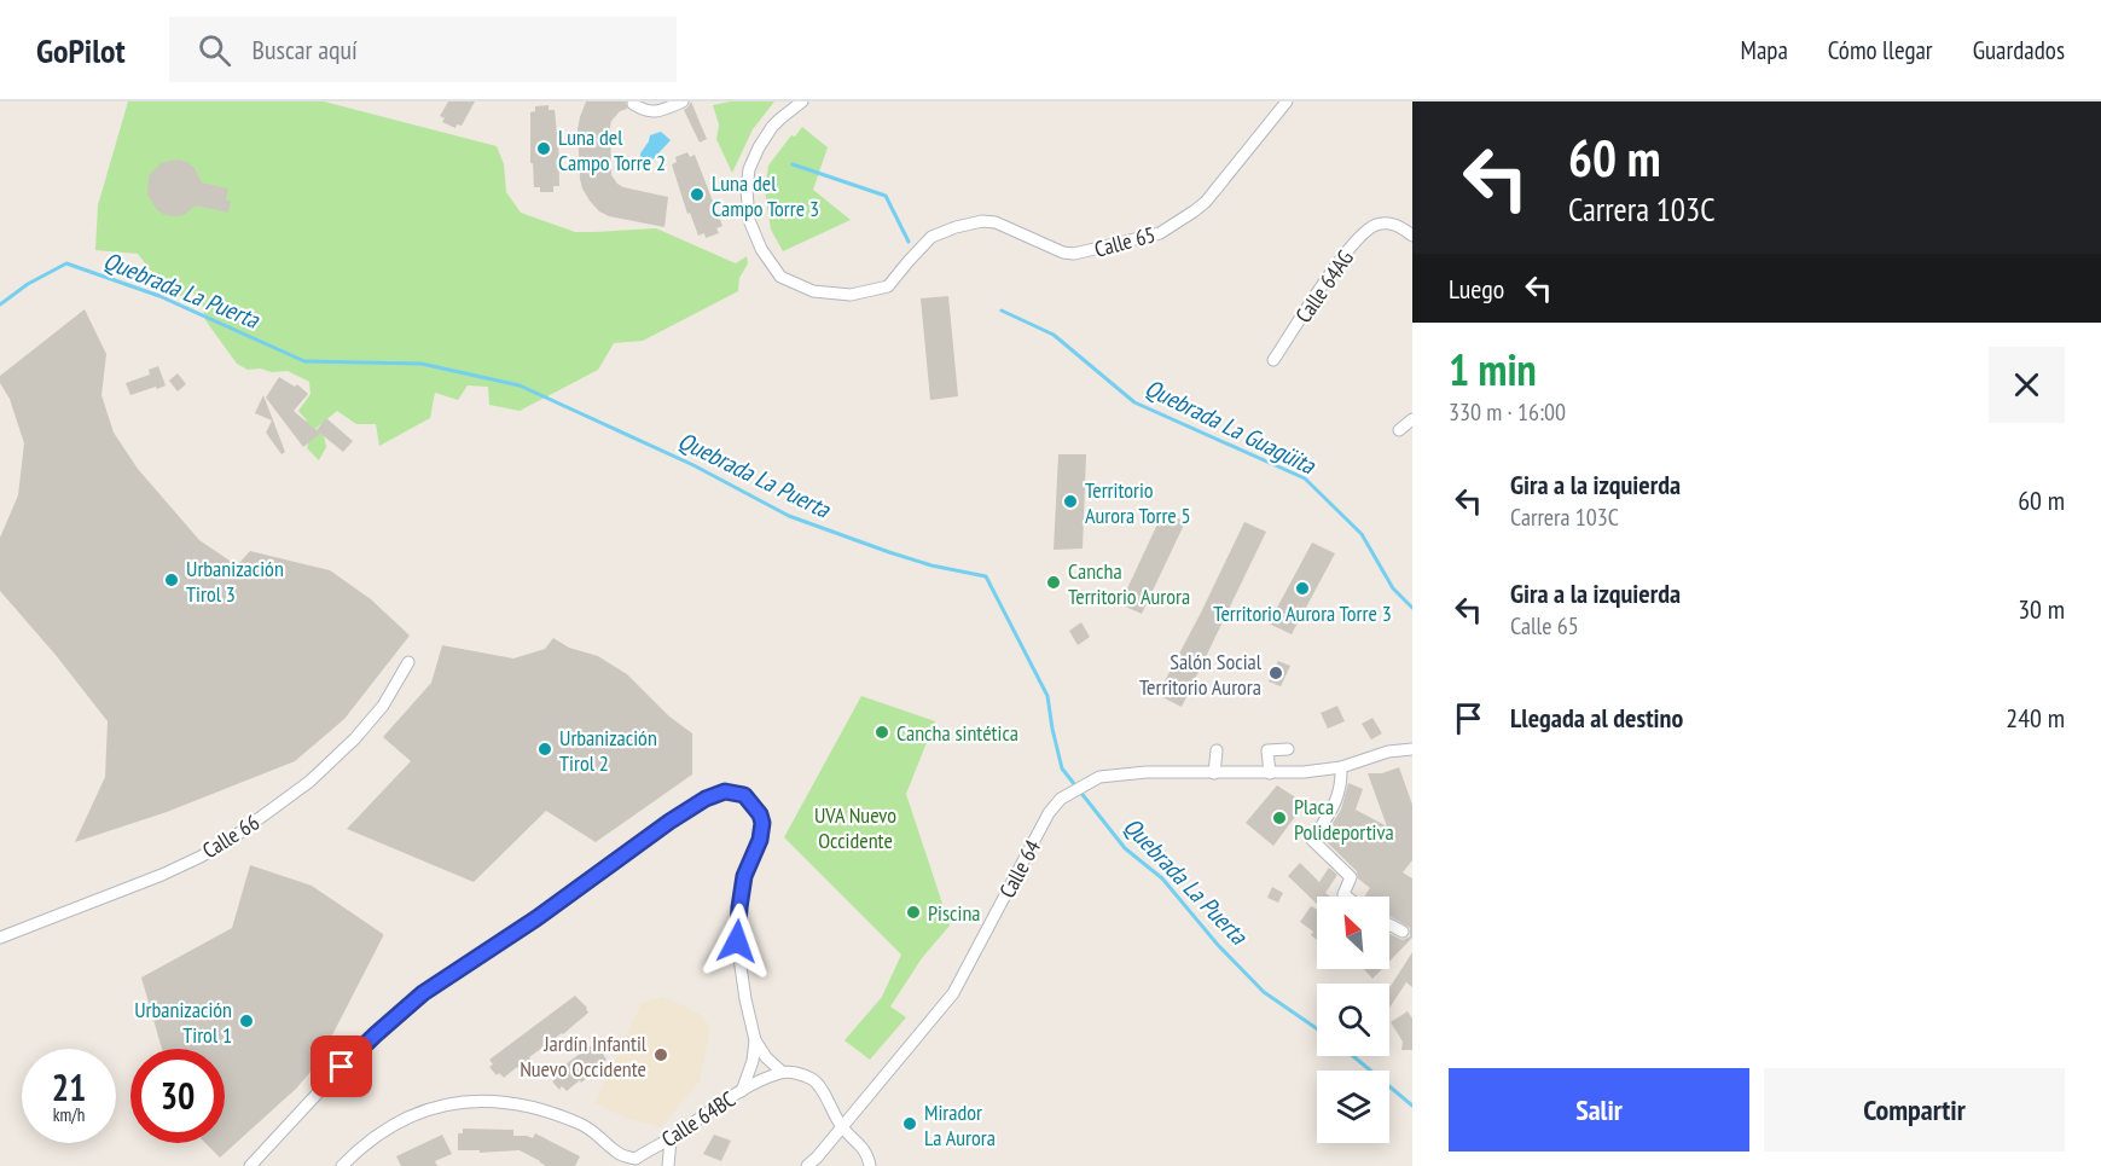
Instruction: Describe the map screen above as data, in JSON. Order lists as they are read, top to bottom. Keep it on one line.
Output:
{"streets":{"street":["Calle 65","Calle 64AG","Calle 66","Calle 64","Calle 64BC"]},"water":["Quebrada La Puerta","Quebrada La Guagüita"],"parks":["UVA Nuevo Occidente"],"places":["Luna del Campo Torre 2","Luna del Campo Torre 3","Territorio Aurora Torre 5","Urbanización Tirol 3","Cancha Territorio Aurora","Territorio Aurora Torre 3","Salón Social Territorio Aurora","Cancha sintética","Urbanización Tirol 2","Placa Polideportiva","Piscina","Urbanización Tirol 1","Jardín Infantil Nuevo Occidente","Mirador La Aurora"],"north":"top left","page":{"header":"GoPilot","search":"Buscar aquí","nav":["Mapa","Cómo llegar","Guardados"],"turn":["60 m","Carrera 103C"],"then":"Luego","heading":["1 min","330 m · 16:00"],"list":[{"name":"Gira a la izquierda","note":"Carrera 103C","value":"60 m"},{"name":"Gira a la izquierda","note":"Calle 65","value":"30 m"},{"name":"Llegada al destino","value":"240 m"}],"speed":"21 km/h","limit":"30","buttons":["Salir","Compartir"]}}
